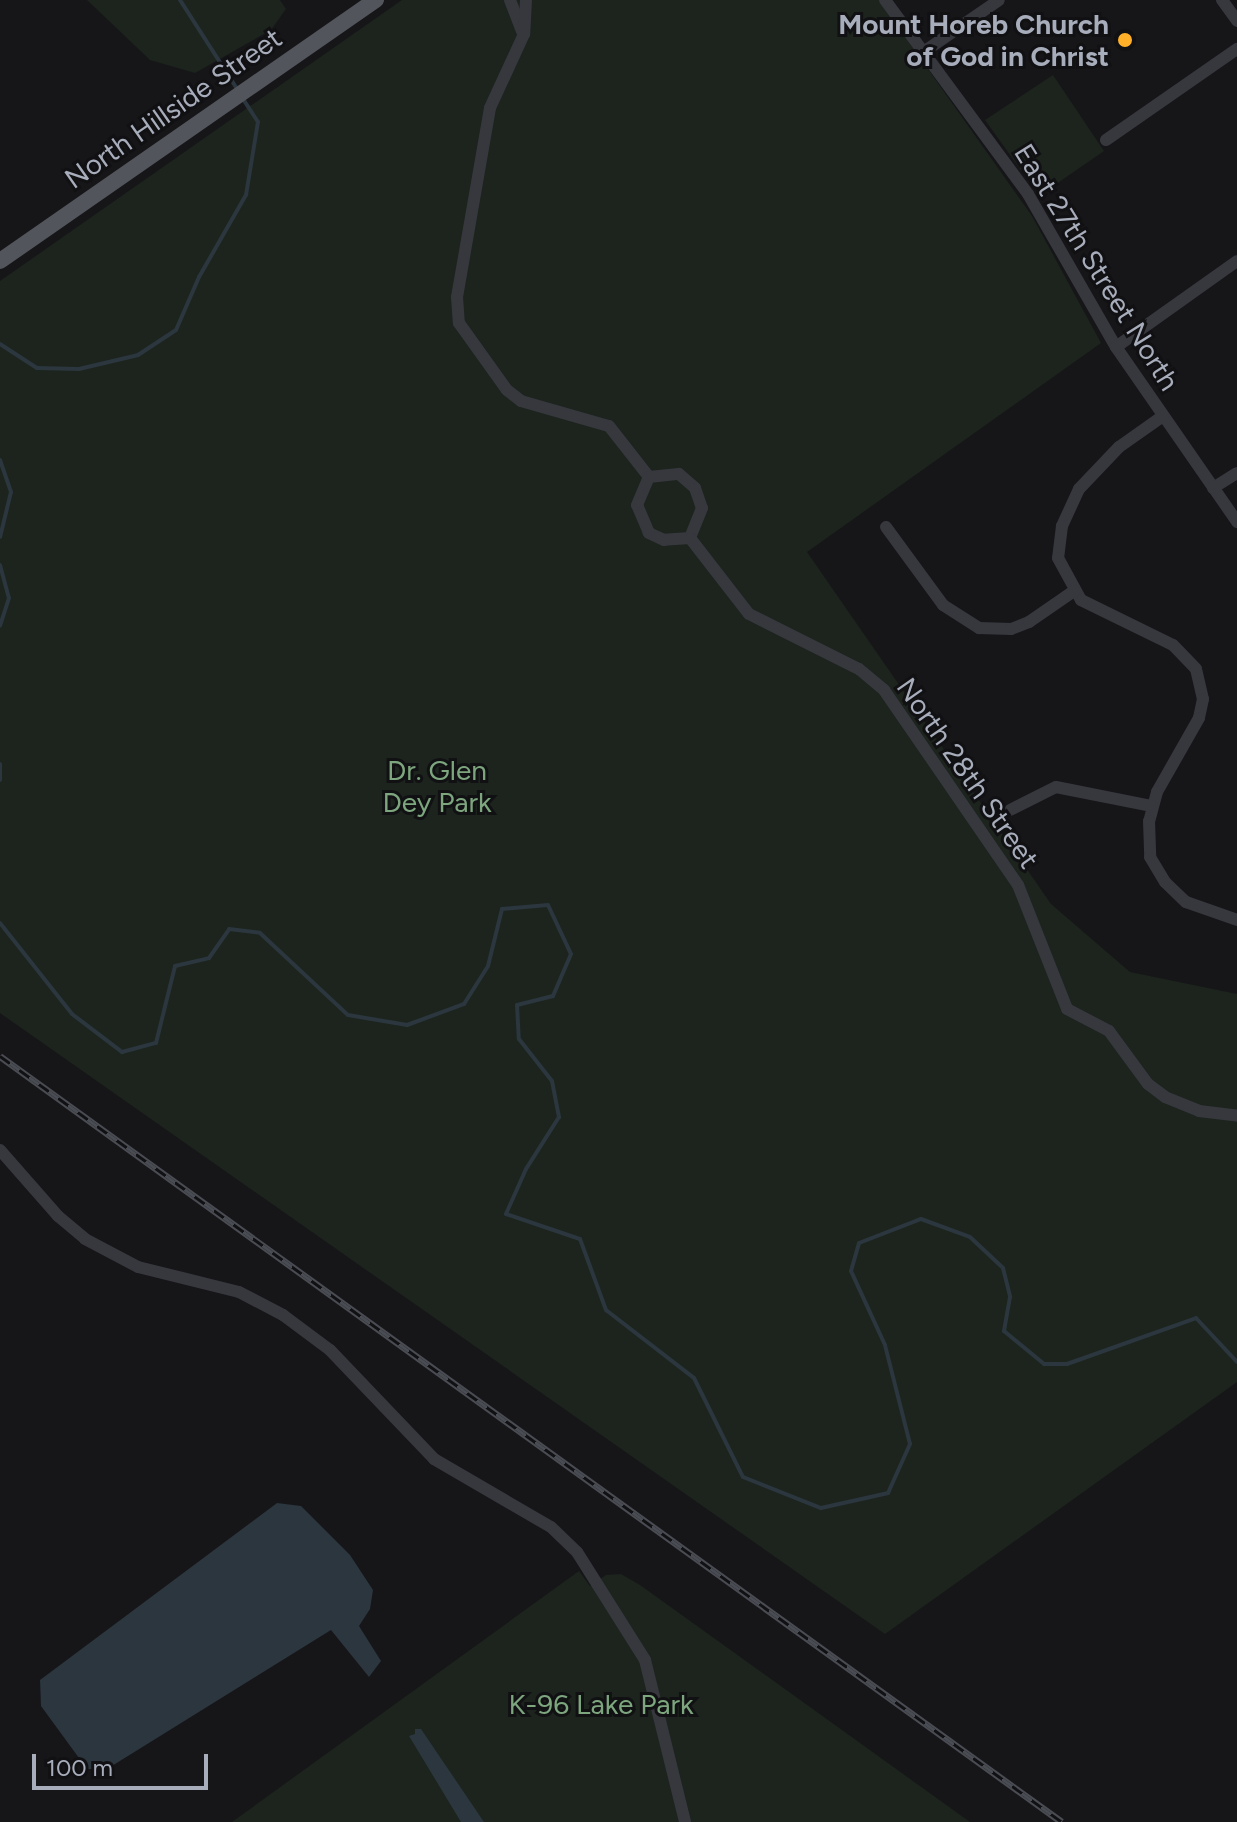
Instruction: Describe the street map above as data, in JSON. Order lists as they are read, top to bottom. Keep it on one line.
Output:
{"streets":{"main road":["North Hillside Street"],"street":["East 27th Street North","North 28th Street"]},"parks":["Dr. Glen Dey Park","K-96 Lake Park"],"places":["Mount Horeb Church of God in Christ"],"scale_bar":"100 m"}
